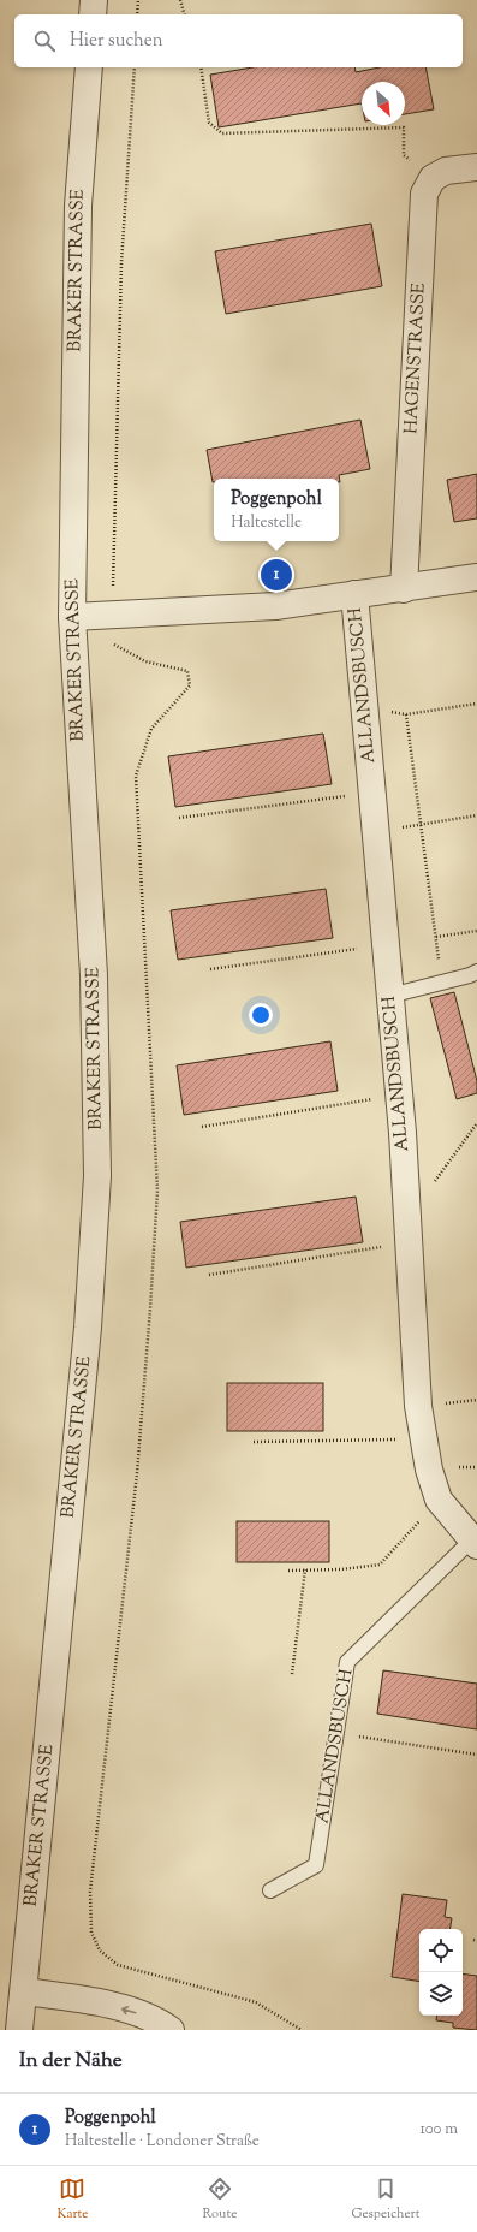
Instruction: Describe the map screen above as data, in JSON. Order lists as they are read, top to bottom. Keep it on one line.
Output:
{"streets":{"street":["BRAKER STRASSE","HAGENSTRASSE","ALLANDSBUSCH"]},"north":"bottom right","page":{"search":"Hier suchen","popup":["Poggenpohl","Haltestelle"],"pins":"1","heading":"In der Nähe","list":[{"mark":"1","name":"Poggenpohl","note":"Haltestelle · Londoner Straße","value":"100 m"}],"nav":["Karte","Route","Gespeichert"]}}
